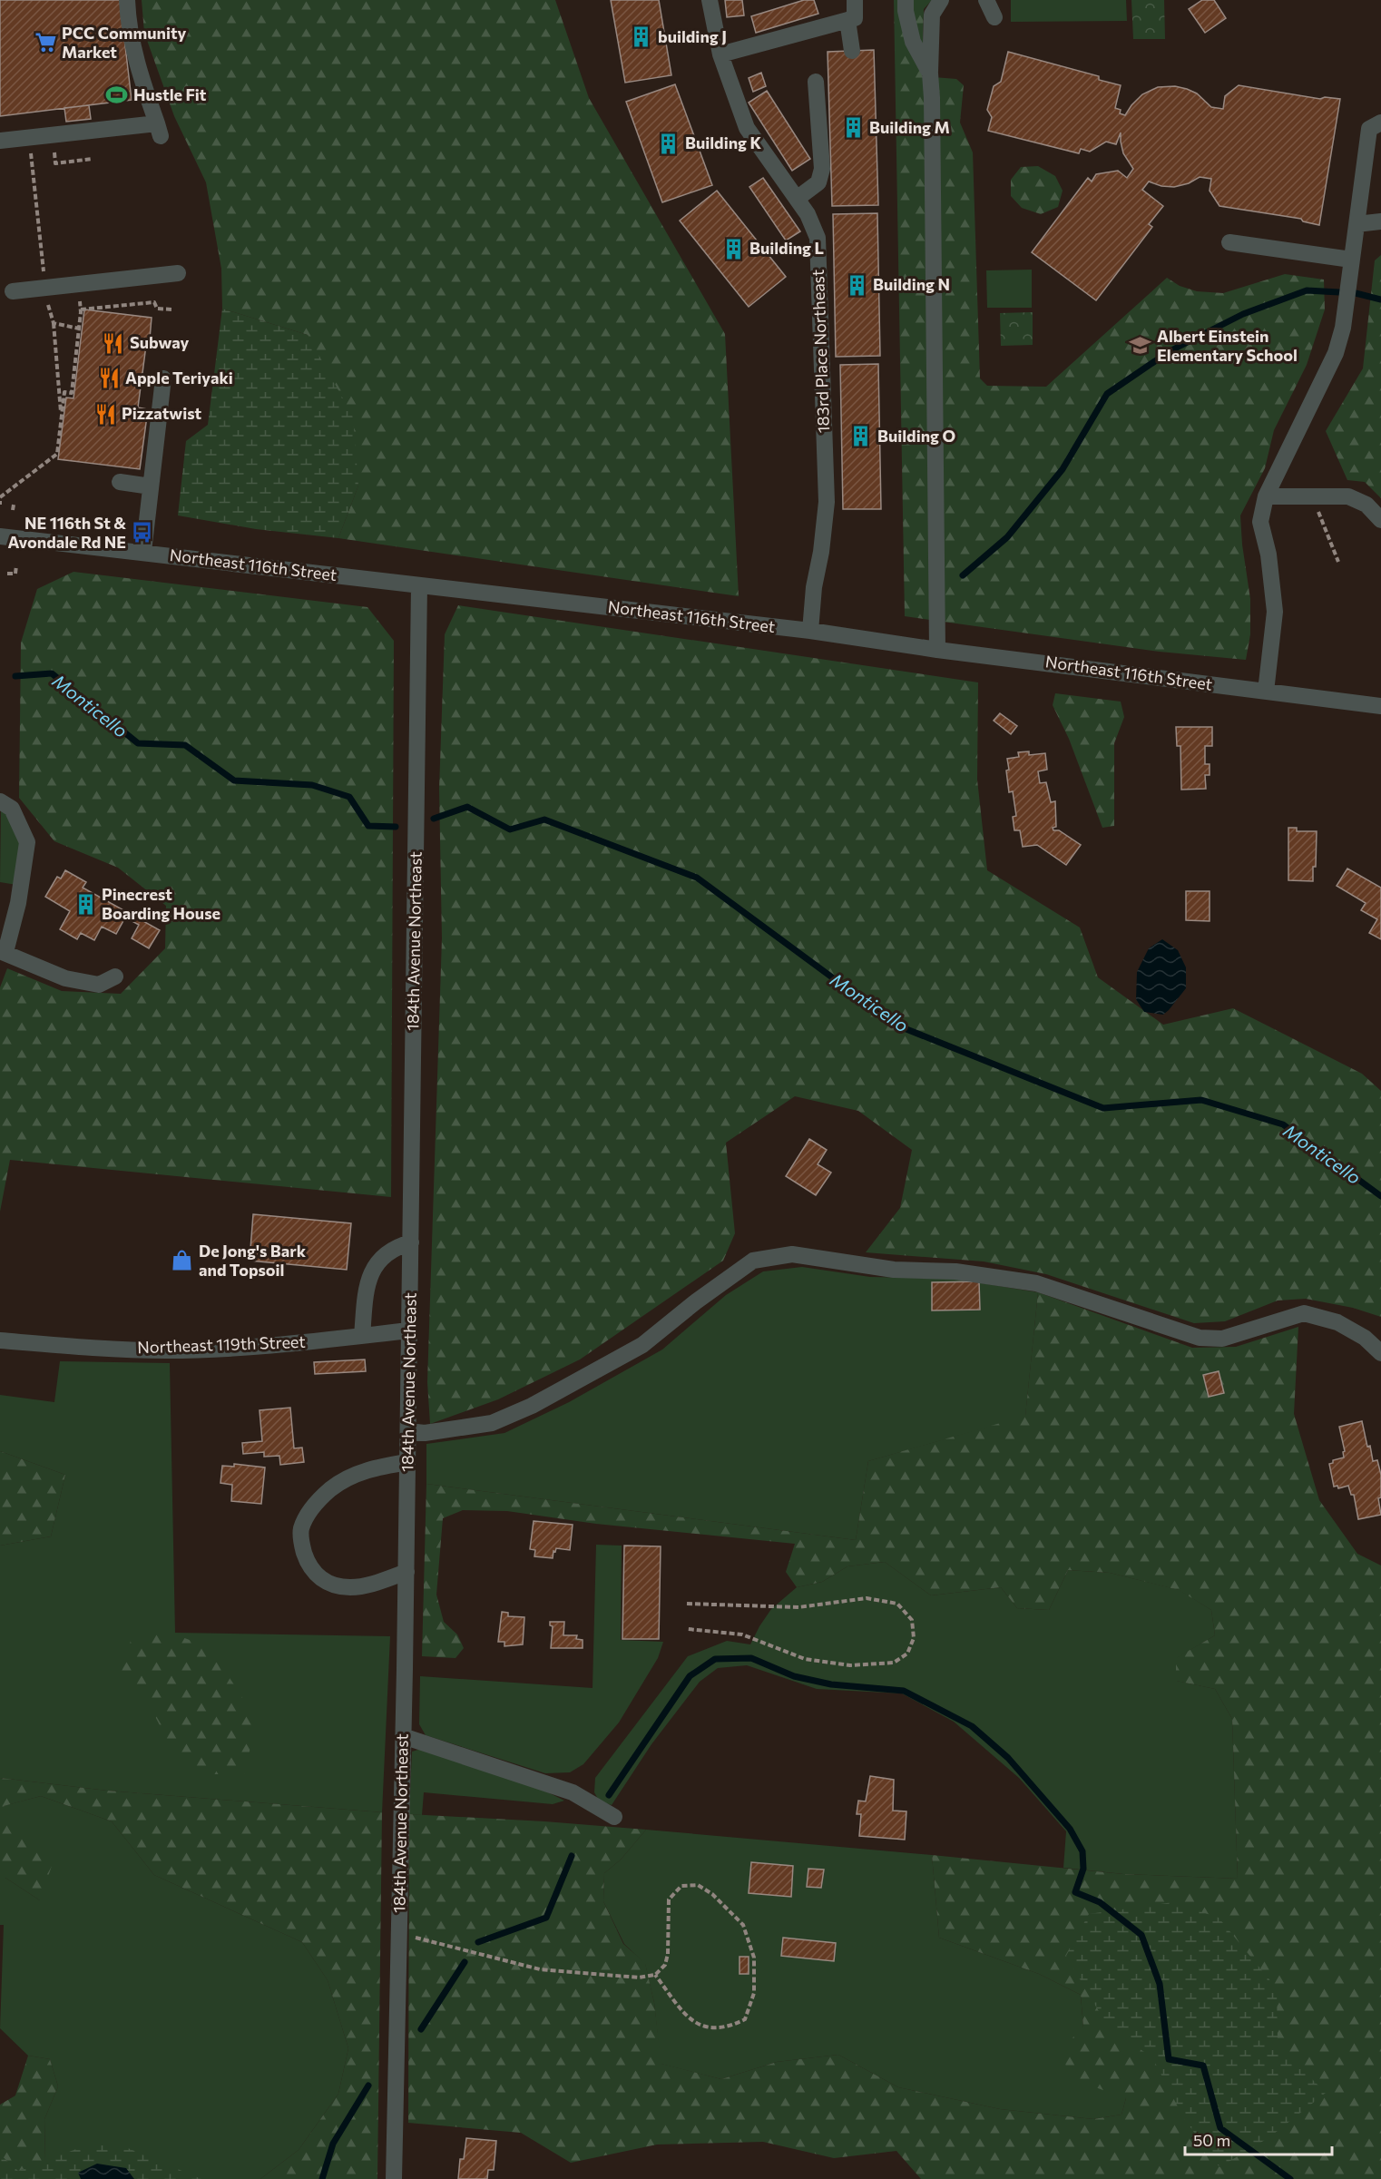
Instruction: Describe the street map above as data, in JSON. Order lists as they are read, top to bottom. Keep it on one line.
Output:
{"streets":{"street":["183rd Place Northeast","Northeast 116th Street","184th Avenue Northeast","Northeast 119th Street"]},"crossings":[["183rd Place Northeast","Northeast 116th Street"],["Northeast 116th Street","184th Avenue Northeast"],["184th Avenue Northeast","Northeast 119th Street"]],"water":["Monticello"],"places":{"building":["building J","Building M","Building K","Building L","Building N","Building O","Pinecrest Boarding House"],"supermarket":["PCC Community Market"],"sports":["Hustle Fit"],"restaurant":["Subway","Apple Teriyaki","Pizzatwist"],"school or university":["Albert Einstein Elementary School"],"bus stop":["NE 116th St & Avondale Rd NE"],"shop":["De Jong's Bark and Topsoil"]},"scale_bar":"50 m"}
